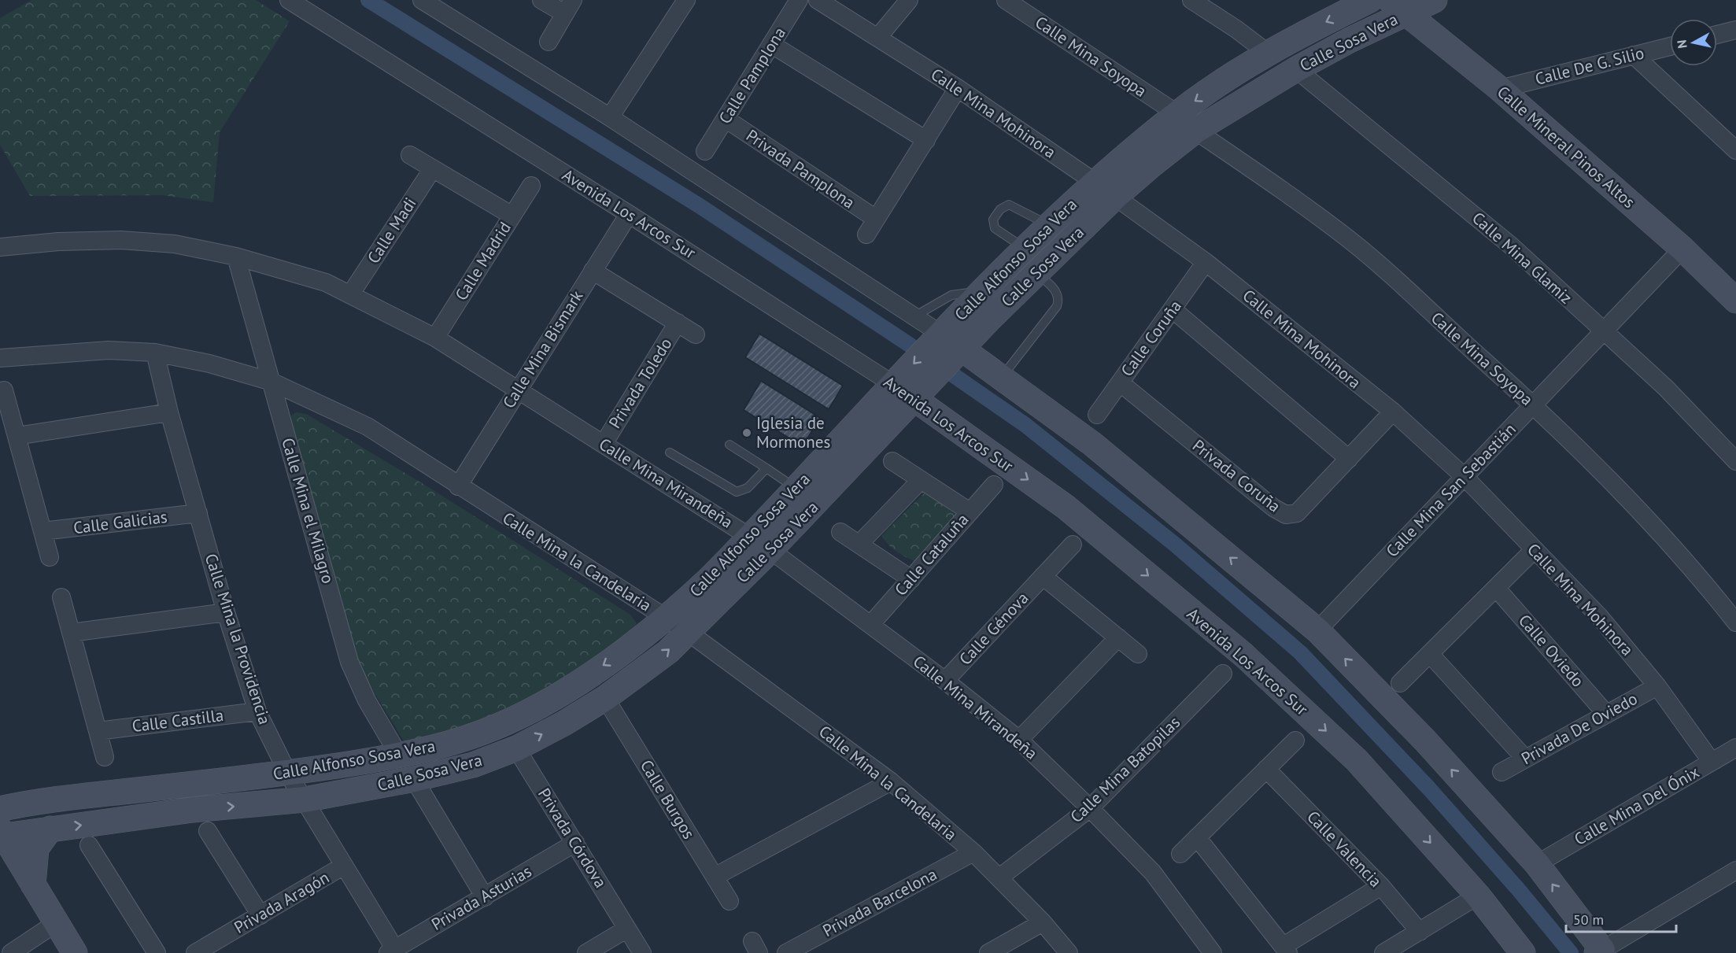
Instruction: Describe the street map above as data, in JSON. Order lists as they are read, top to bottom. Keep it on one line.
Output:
{"streets":{"main road":["Calle Sosa Vera","Calle Mineral Pinos Altos","Avenida Los Arcos Sur","Calle Alfonso Sosa Vera"],"street":["Calle Mina Soyopa","Calle De G. Silio","Calle Pamplona","Calle Mina Mohinora","Privada Pamplona","Calle Madi","Calle Mina Glamiz","Calle Madrid","Calle Coruña","Calle Mina Bismark","Privada Toledo","Privada Coruña","Calle Mina Mirandeña","Calle Mina San Sebastián","Calle Mina el Milagro","Calle Galicias","Calle Cataluña","Calle Mina la Candelaria","Calle Génova","Calle Mina la Providencia","Calle Oviedo","Calle Castilla","Privada De Oviedo","Calle Mina Batopilas","Calle Burgos","Calle Mina Del Ónix","Privada Córdova","Calle Valencia","Privada Asturias","Privada Aragón","Privada Barcelona"]},"crossings":[["Calle Sosa Vera","Calle Mina Soyopa"],["Calle Sosa Vera","Calle Mina Mohinora"],["Calle Sosa Vera","Calle Mineral Pinos Altos"],["Calle Sosa Vera","Avenida Los Arcos Sur"],["Calle Sosa Vera","Calle Mina Glamiz"],["Calle Sosa Vera","Calle Alfonso Sosa Vera"],["Calle Sosa Vera","Calle Mina Mirandeña"],["Calle Sosa Vera","Calle Mina la Candelaria"],["Calle Sosa Vera","Calle Mina la Providencia"],["Calle Sosa Vera","Calle Burgos"],["Calle Sosa Vera","Privada Córdova"],["Calle Mina Soyopa","Calle Alfonso Sosa Vera"],["Calle Mina Soyopa","Calle Mina San Sebastián"],["Calle De G. Silio","Calle Mineral Pinos Altos"],["Calle Pamplona","Privada Pamplona"],["Calle Mina Mohinora","Calle Alfonso Sosa Vera"],["Calle Mina Mohinora","Calle Coruña"],["Calle Mina Mohinora","Privada Coruña"],["Calle Mina Mohinora","Calle Mina San Sebastián"],["Calle Mina Mohinora","Privada De Oviedo"],["Calle Mina Mohinora","Calle Mina Del Ónix"],["Calle Mineral Pinos Altos","Calle Mina San Sebastián"],["Avenida Los Arcos Sur","Calle Alfonso Sosa Vera"],["Avenida Los Arcos Sur","Calle Mina Bismark"],["Calle Madi","Calle Mina Mirandeña"],["Calle Mina Glamiz","Calle Mina San Sebastián"],["Calle Alfonso Sosa Vera","Calle Mina Mirandeña"],["Calle Alfonso Sosa Vera","Calle Mina el Milagro"],["Calle Alfonso Sosa Vera","Calle Mina la Candelaria"],["Calle Alfonso Sosa Vera","Calle Mina la Providencia"],["Calle Madrid","Calle Mina Mirandeña"],["Calle Coruña","Privada Coruña"],["Calle Mina Bismark","Privada Toledo"],["Calle Mina Bismark","Calle Mina Mirandeña"],["Calle Mina Bismark","Calle Mina la Candelaria"],["Privada Toledo","Calle Mina Mirandeña"],["Calle Mina Mirandeña","Calle Mina el Milagro"],["Calle Mina Mirandeña","Calle Cataluña"],["Calle Mina Mirandeña","Calle Génova"],["Calle Mina Mirandeña","Calle Mina Batopilas"],["Calle Mina el Milagro","Calle Mina la Candelaria"],["Calle Galicias","Calle Mina la Providencia"],["Calle Mina la Candelaria","Calle Mina la Providencia"],["Calle Mina la Candelaria","Calle Mina Batopilas"],["Calle Mina la Candelaria","Privada Barcelona"],["Calle Mina la Providencia","Calle Castilla"],["Calle Mina la Providencia","Privada Asturias"],["Calle Mina la Providencia","Privada Aragón"],["Calle Oviedo","Privada De Oviedo"],["Privada Córdova","Privada Asturias"]],"one_way":["Calle Alfonso Sosa Vera"],"places":["Iglesia de Mormones"],"scale_bar":"50 m","north":"left"}
